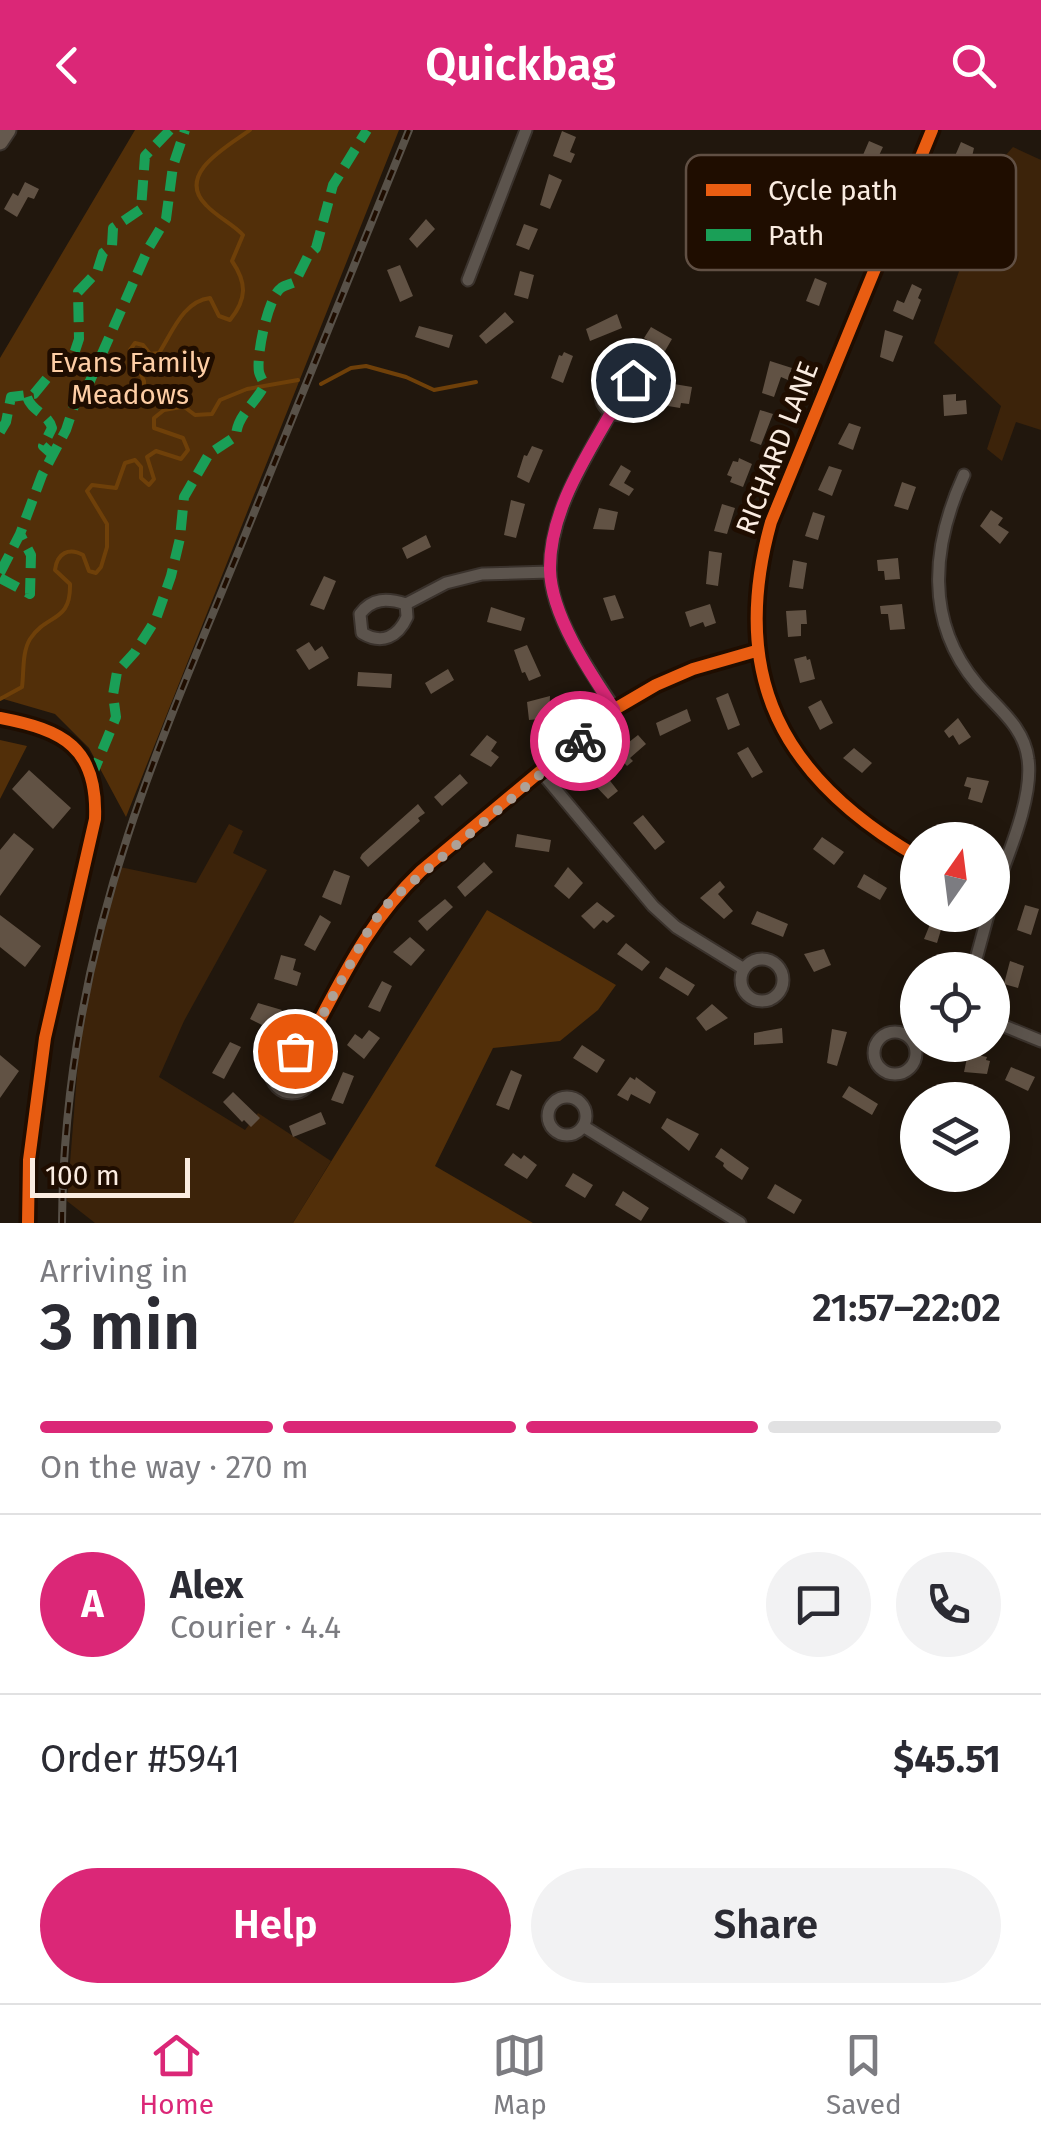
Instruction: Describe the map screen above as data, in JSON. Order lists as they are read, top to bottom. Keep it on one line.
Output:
{"streets":{"street":["RICHARD LANE"]},"parks":["Evans Family Meadows"],"legend":["Cycle path","Path"],"scale_bar":"100 m","north":"top","page":{"header":"Quickbag","scale":"100 m","heading":["3 min","Arriving in","21:57–22:02"],"panel":["Alex","Courier · 4.4","Order #5941","$45.51"],"bar":"On the way · 270 m","round":"A","buttons":["Help","Share"],"tabs":["Home","Map","Saved"]}}
